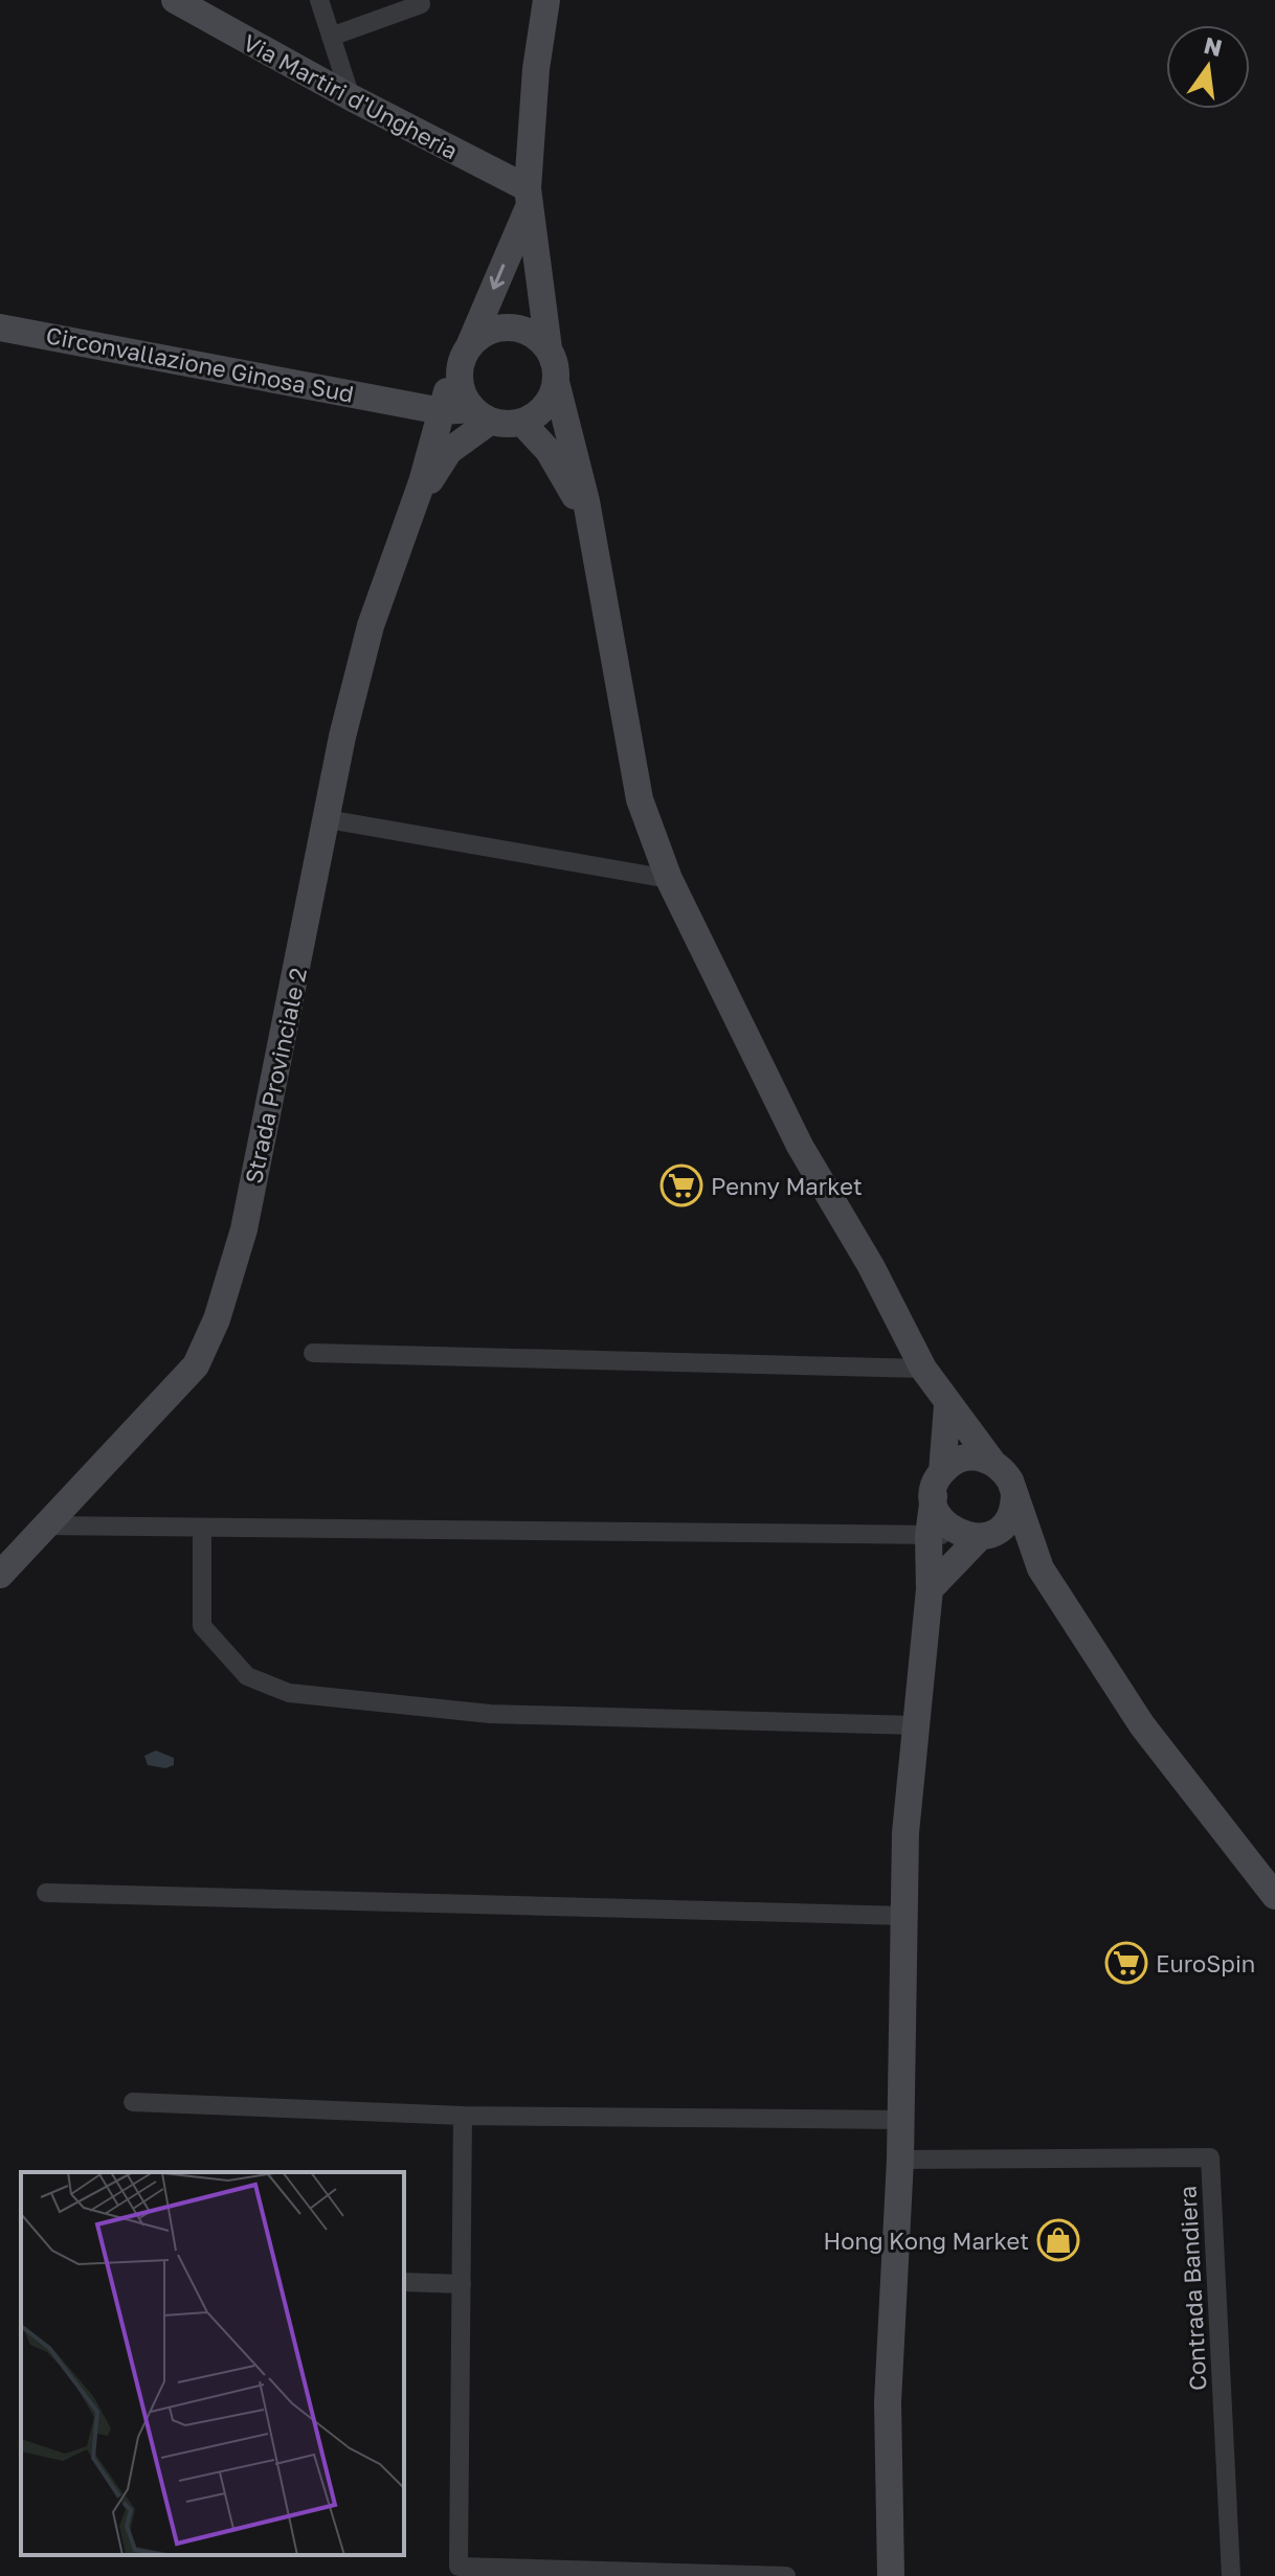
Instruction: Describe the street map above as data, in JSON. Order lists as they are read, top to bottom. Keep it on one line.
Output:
{"streets":{"main road":["Via Martiri d'Ungheria","Circonvallazione Ginosa Sud","Strada Provinciale 2"],"street":["Contrada Bandiera"]},"places":{"supermarket":["Penny Market","EuroSpin"],"shop":["Hong Kong Market"]},"north":"top"}
